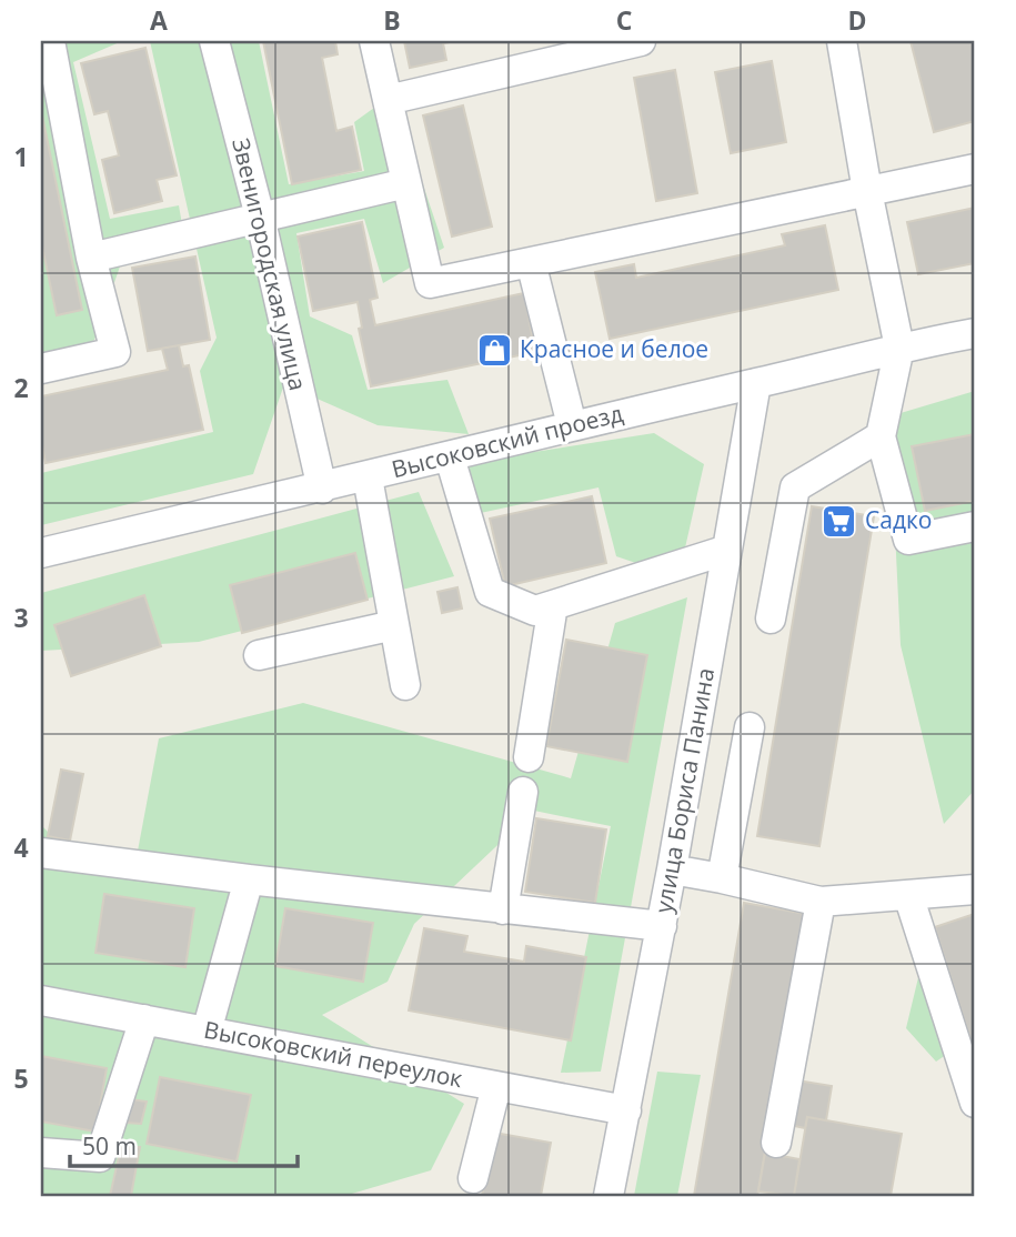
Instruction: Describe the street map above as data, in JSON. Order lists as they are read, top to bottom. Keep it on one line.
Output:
{"streets":{"street":["Звенигородская улица","Высоковский проезд","улица Бориса Панина","Высоковский переулок"]},"crossings":[["Звенигородская улица","Высоковский проезд"],["Высоковский проезд","улица Бориса Панина"],["улица Бориса Панина","Высоковский переулок"]],"places":{"shop":["Красное и белое"],"supermarket":["Садко"]},"scale_bar":"50 m","grid":{"columns":["A","B","C","D"],"rows":["1","2","3","4","5"]}}
